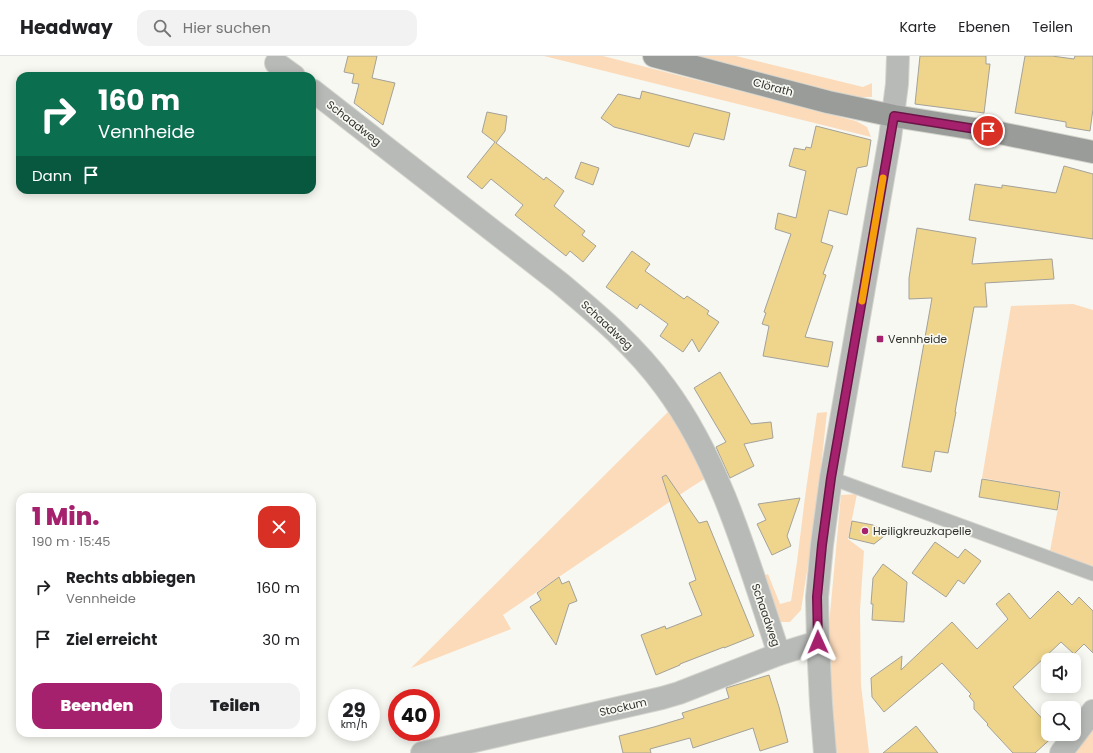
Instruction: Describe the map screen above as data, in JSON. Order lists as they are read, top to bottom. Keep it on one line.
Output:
{"streets":{"main road":["Clörath"],"street":["Schaadweg","Stockum"]},"crossings":[["Schaadweg","Stockum"]],"places":{"transit":["Vennheide"],"other":["Heiligkreuzkapelle"]},"page":{"header":"Headway","search":"Hier suchen","nav":["Karte","Ebenen","Teilen"],"turn":["160 m","Vennheide"],"then":"Dann","heading":["1 Min.","190 m · 15:45"],"list":[{"name":"Rechts abbiegen","note":"Vennheide","value":"160 m"},{"name":"Ziel erreicht","value":"30 m"}],"buttons":["Beenden","Teilen"],"speed":"29 km/h","limit":"40"}}
